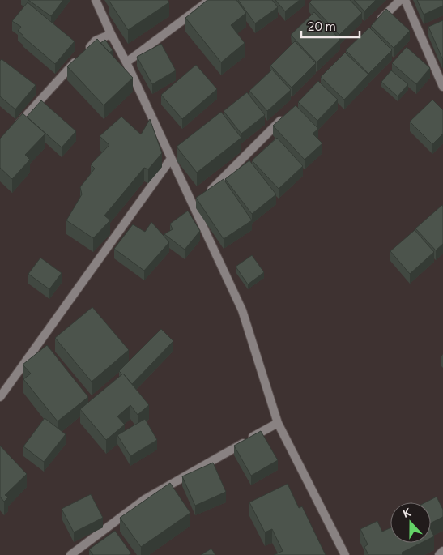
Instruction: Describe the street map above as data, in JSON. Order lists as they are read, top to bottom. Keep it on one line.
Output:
{"scale_bar":"20 m","north":"top"}
